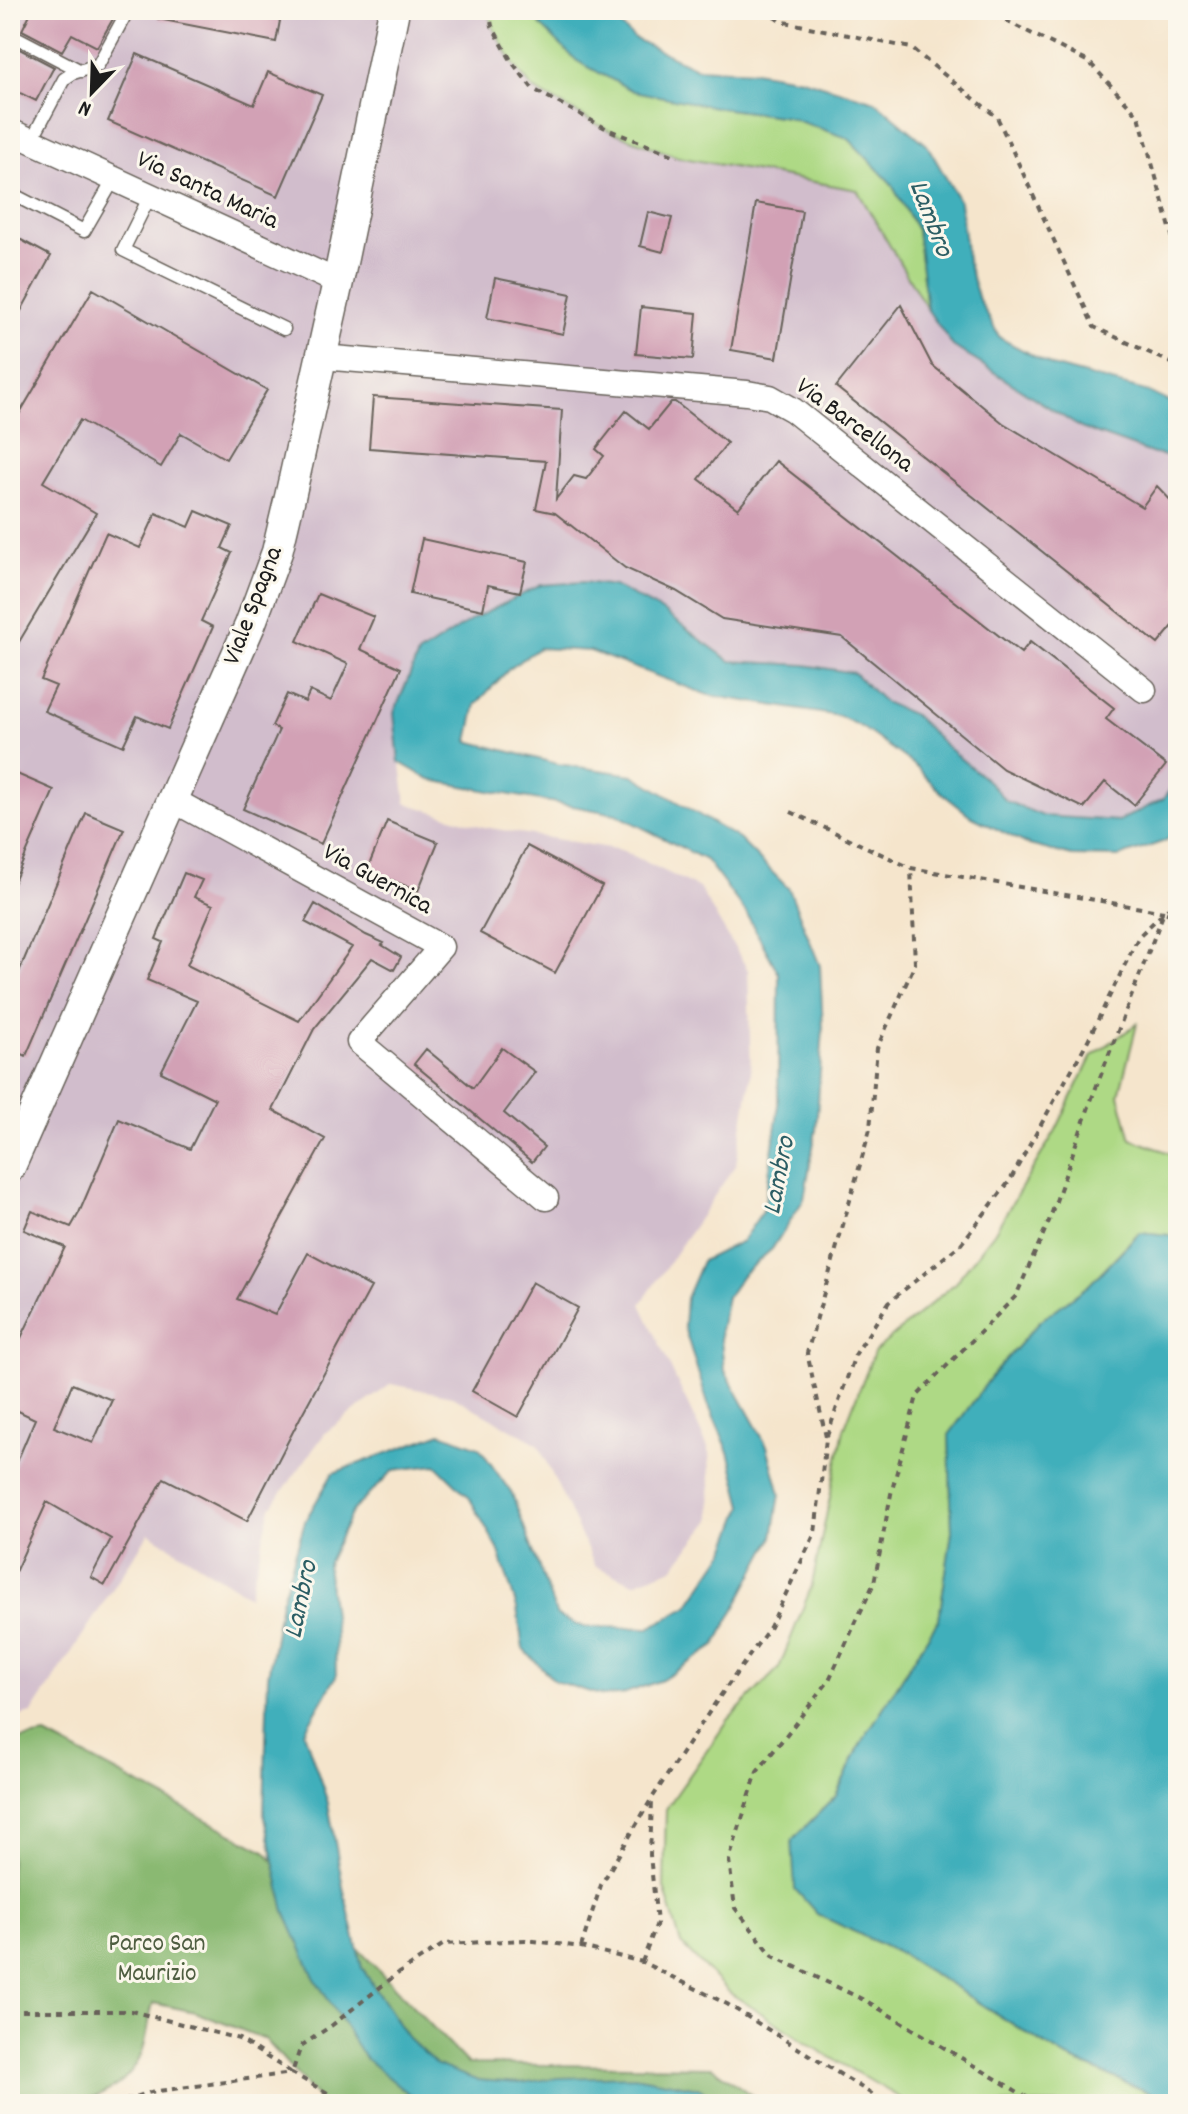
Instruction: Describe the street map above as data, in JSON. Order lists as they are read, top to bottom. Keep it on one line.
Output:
{"streets":{"street":["Via Santa Maria","Via Barcellona","Viale Spagna","Via Guernica"]},"crossings":[["Via Santa Maria","Viale Spagna"],["Via Barcellona","Viale Spagna"],["Viale Spagna","Via Guernica"]],"water":["Lambro"],"parks":["Parco San Maurizio"],"north":"bottom left"}
